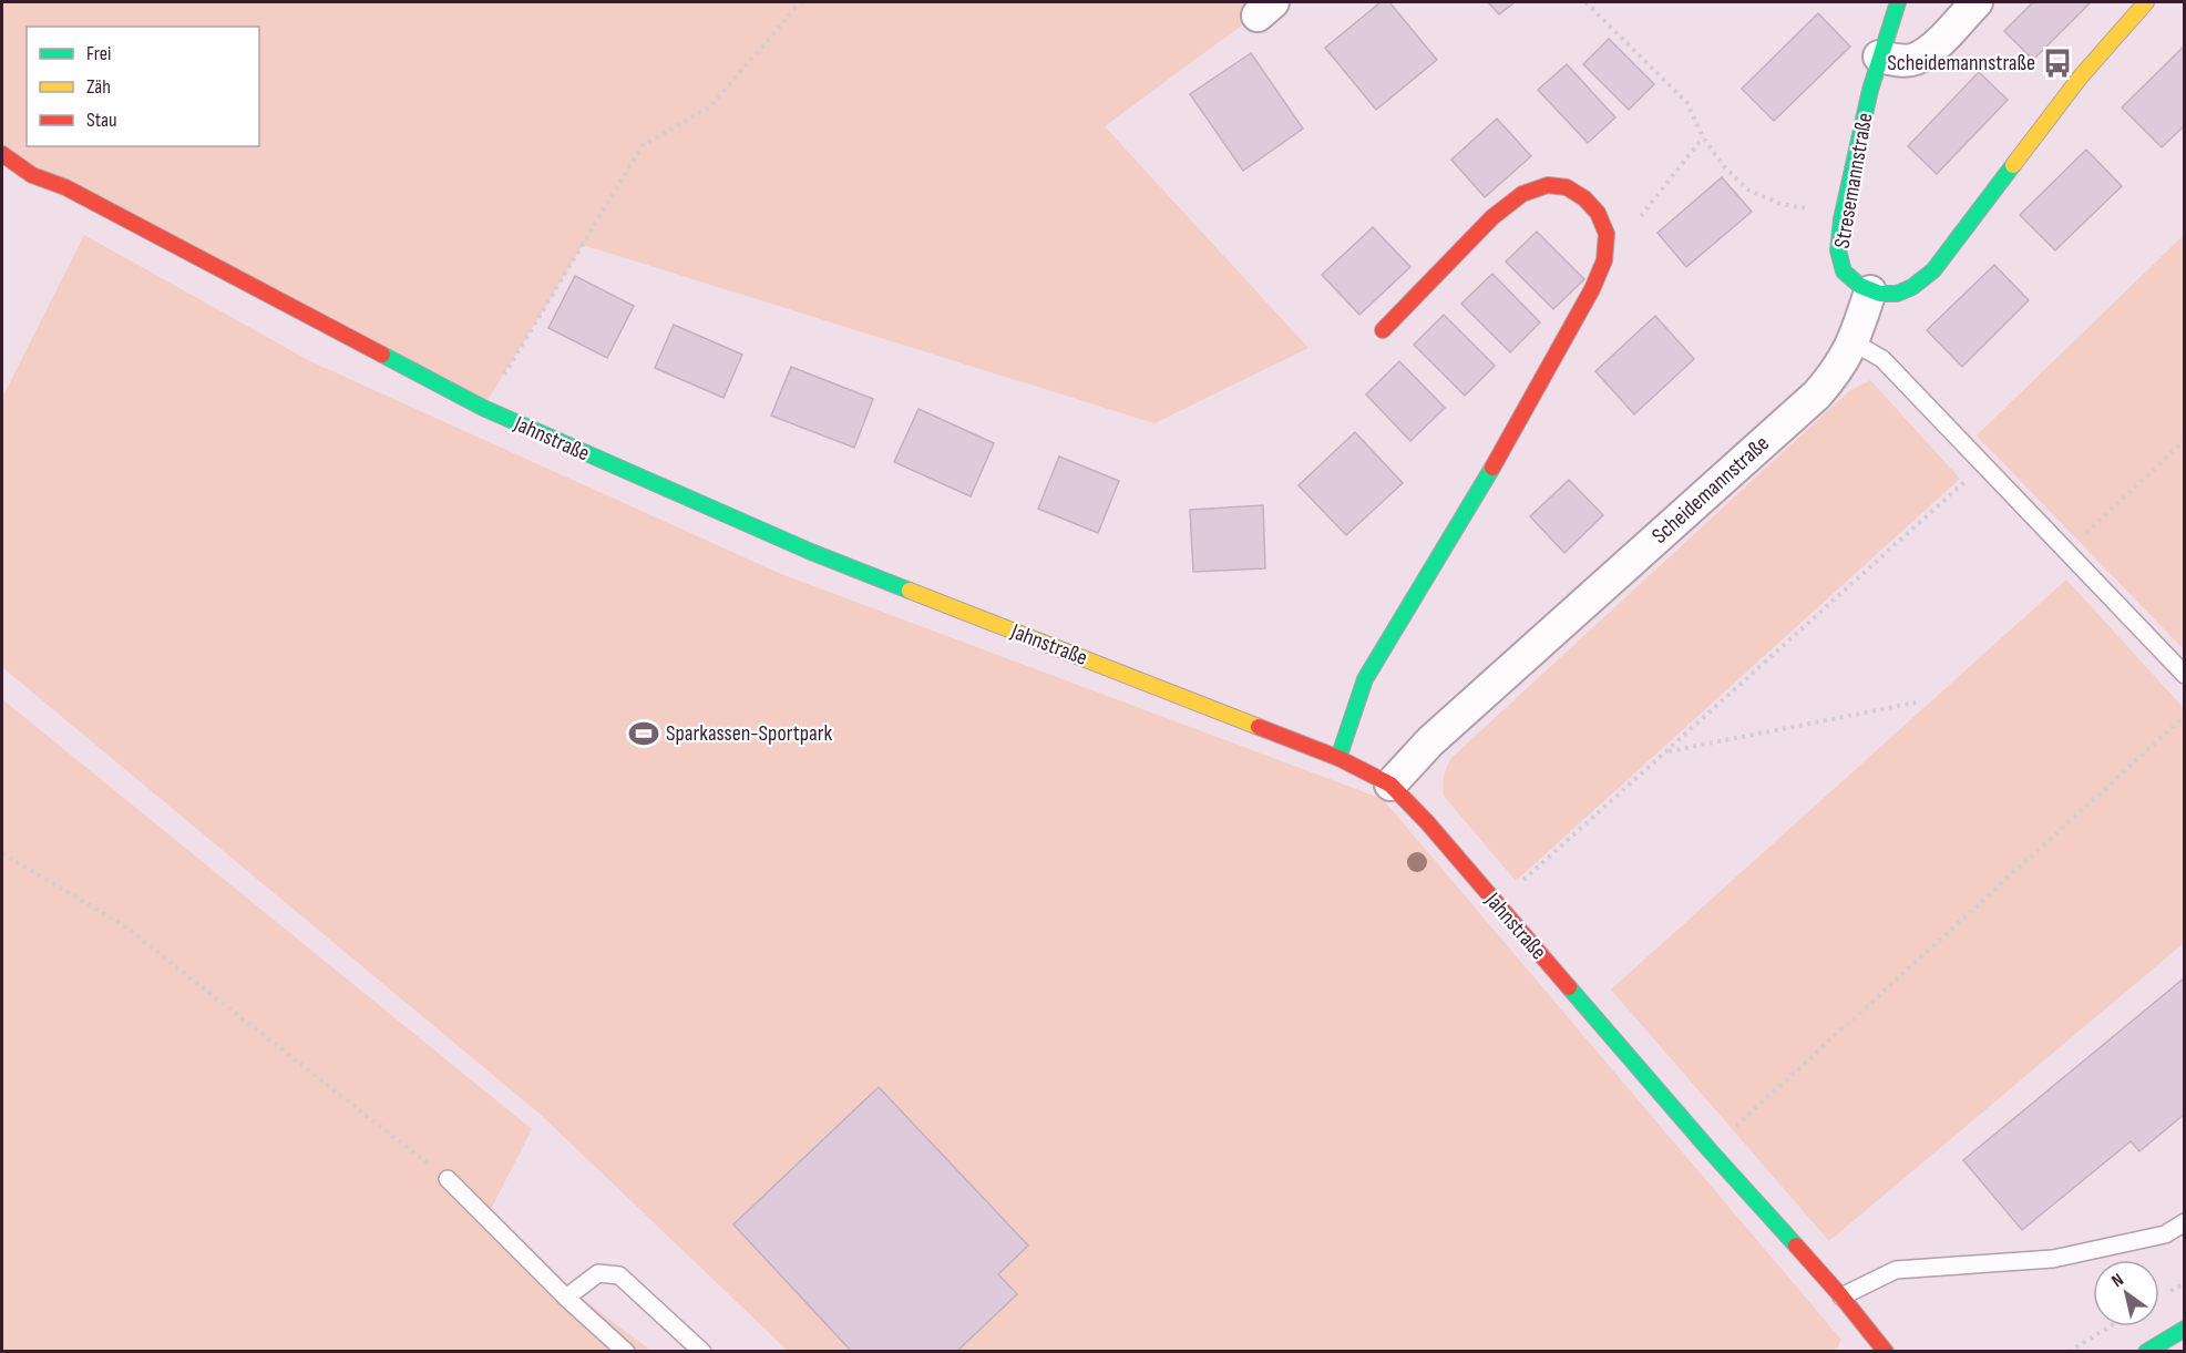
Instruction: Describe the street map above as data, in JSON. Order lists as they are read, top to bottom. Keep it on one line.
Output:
{"streets":{"street":["Stresemannstraße","Jahnstraße","Scheidemannstraße"]},"crossings":[["Stresemannstraße","Scheidemannstraße"],["Jahnstraße","Scheidemannstraße"]],"places":{"bus stop":["Scheidemannstraße"],"sports":["Sparkassen-Sportpark"]},"legend":["Frei","Zäh","Stau"],"north":"top left"}
